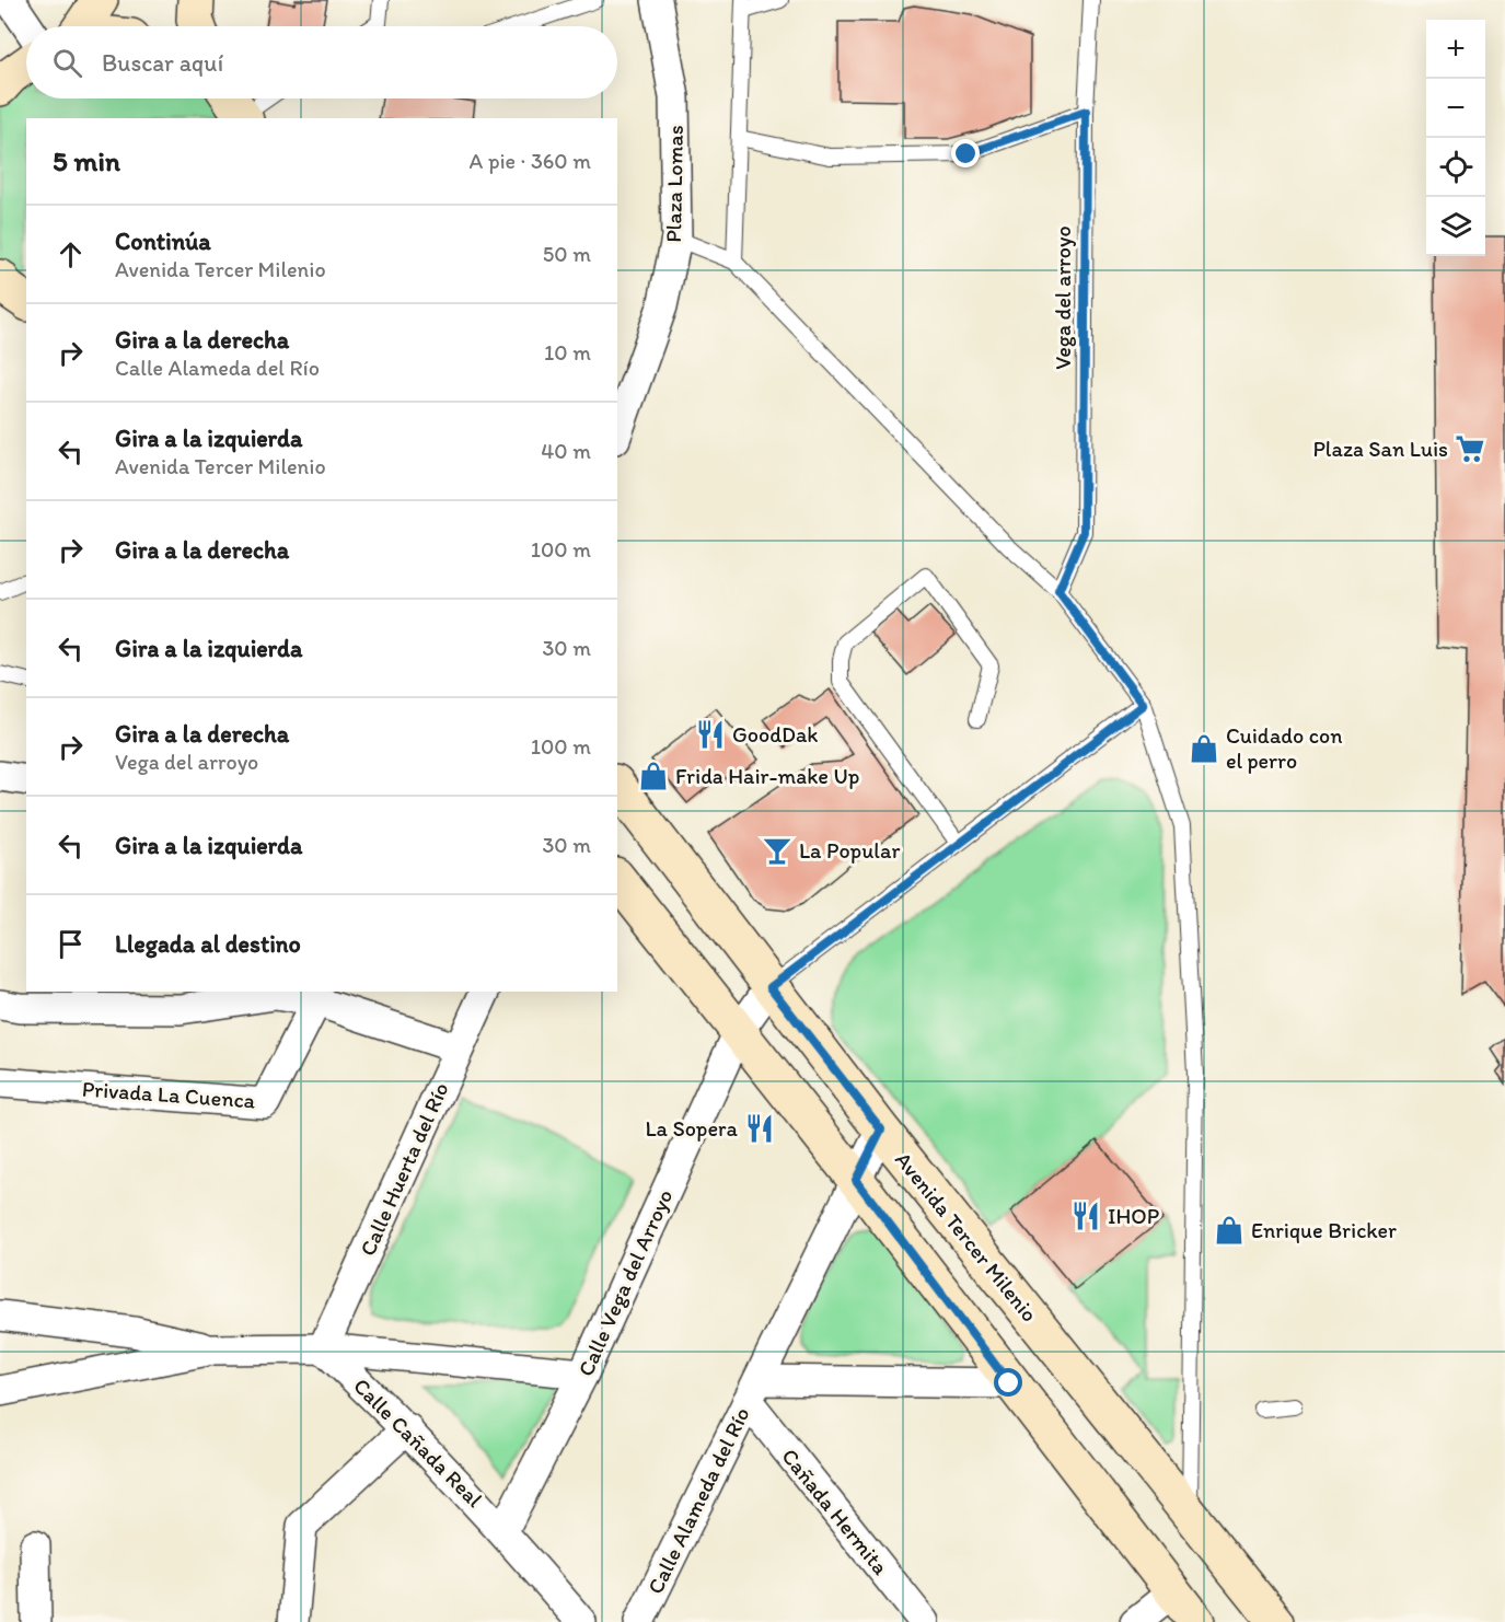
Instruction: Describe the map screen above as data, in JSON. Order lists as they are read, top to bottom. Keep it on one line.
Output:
{"streets":{"street":["Plaza Lomas","Privada La Cuenca","Calle Huerta del Río","Avenida Tercer Milenio","Calle Vega del Arroyo","Calle Cañada Real","Calle Alameda del Río","Cañada Hermita"],"lane":["Vega del arroyo"]},"crossings":[["Calle Huerta del Río","Calle Cañada Real"],["Avenida Tercer Milenio","Calle Vega del Arroyo"],["Avenida Tercer Milenio","Calle Alameda del Río"],["Calle Vega del Arroyo","Calle Cañada Real"],["Calle Alameda del Río","Cañada Hermita"]],"places":{"supermarket":["Plaza San Luis"],"restaurant":["GoodDak","La Sopera","IHOP"],"shop":["Cuidado con el perro","Frida Hair-make Up","Enrique Bricker"],"bar":["La Popular"]},"page":{"map_buttons":["+","−"],"search":"Buscar aquí","heading":["5 min","A pie · 360 m"],"list":[["Continúa","Avenida Tercer Milenio","50 m"],["Gira a la derecha","Calle Alameda del Río","10 m"],["Gira a la izquierda","Avenida Tercer Milenio","40 m"],["Gira a la derecha","100 m"],["Gira a la izquierda","30 m"],["Gira a la derecha","Vega del arroyo","100 m"],["Gira a la izquierda","30 m"],"Llegada al destino"]}}
